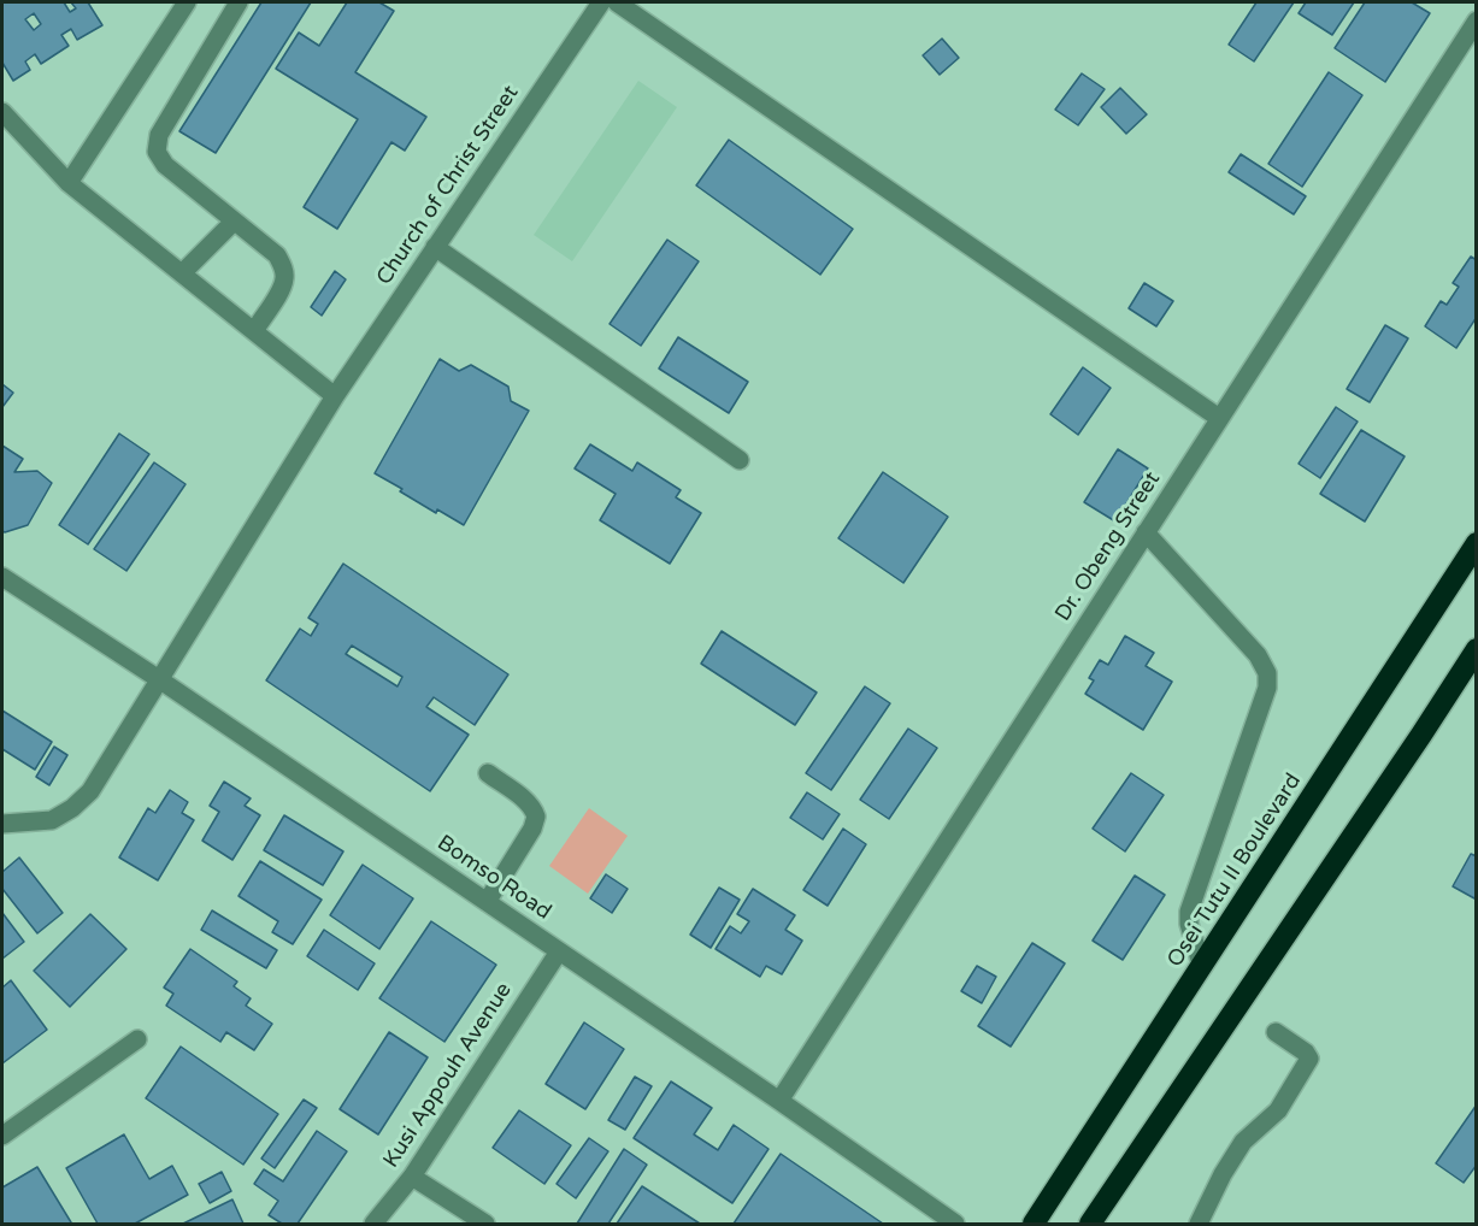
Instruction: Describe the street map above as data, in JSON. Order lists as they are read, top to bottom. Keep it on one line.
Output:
{"streets":{"highway":["Osei Tutu II Boulevard"],"street":["Church of Christ Street","Dr. Obeng Street","Bomso Road","Kusi Appouh Avenue"]},"crossings":[["Church of Christ Street","Bomso Road"],["Dr. Obeng Street","Bomso Road"],["Bomso Road","Kusi Appouh Avenue"]]}
